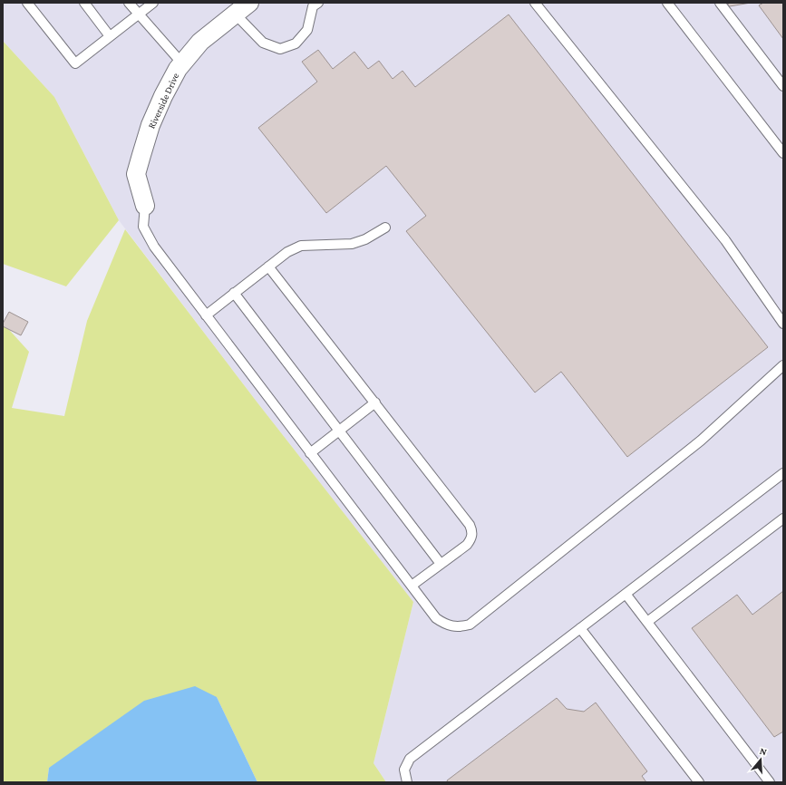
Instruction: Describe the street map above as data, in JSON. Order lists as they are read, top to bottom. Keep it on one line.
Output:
{"streets":{"street":["Riverside Drive"]},"north":"top"}
